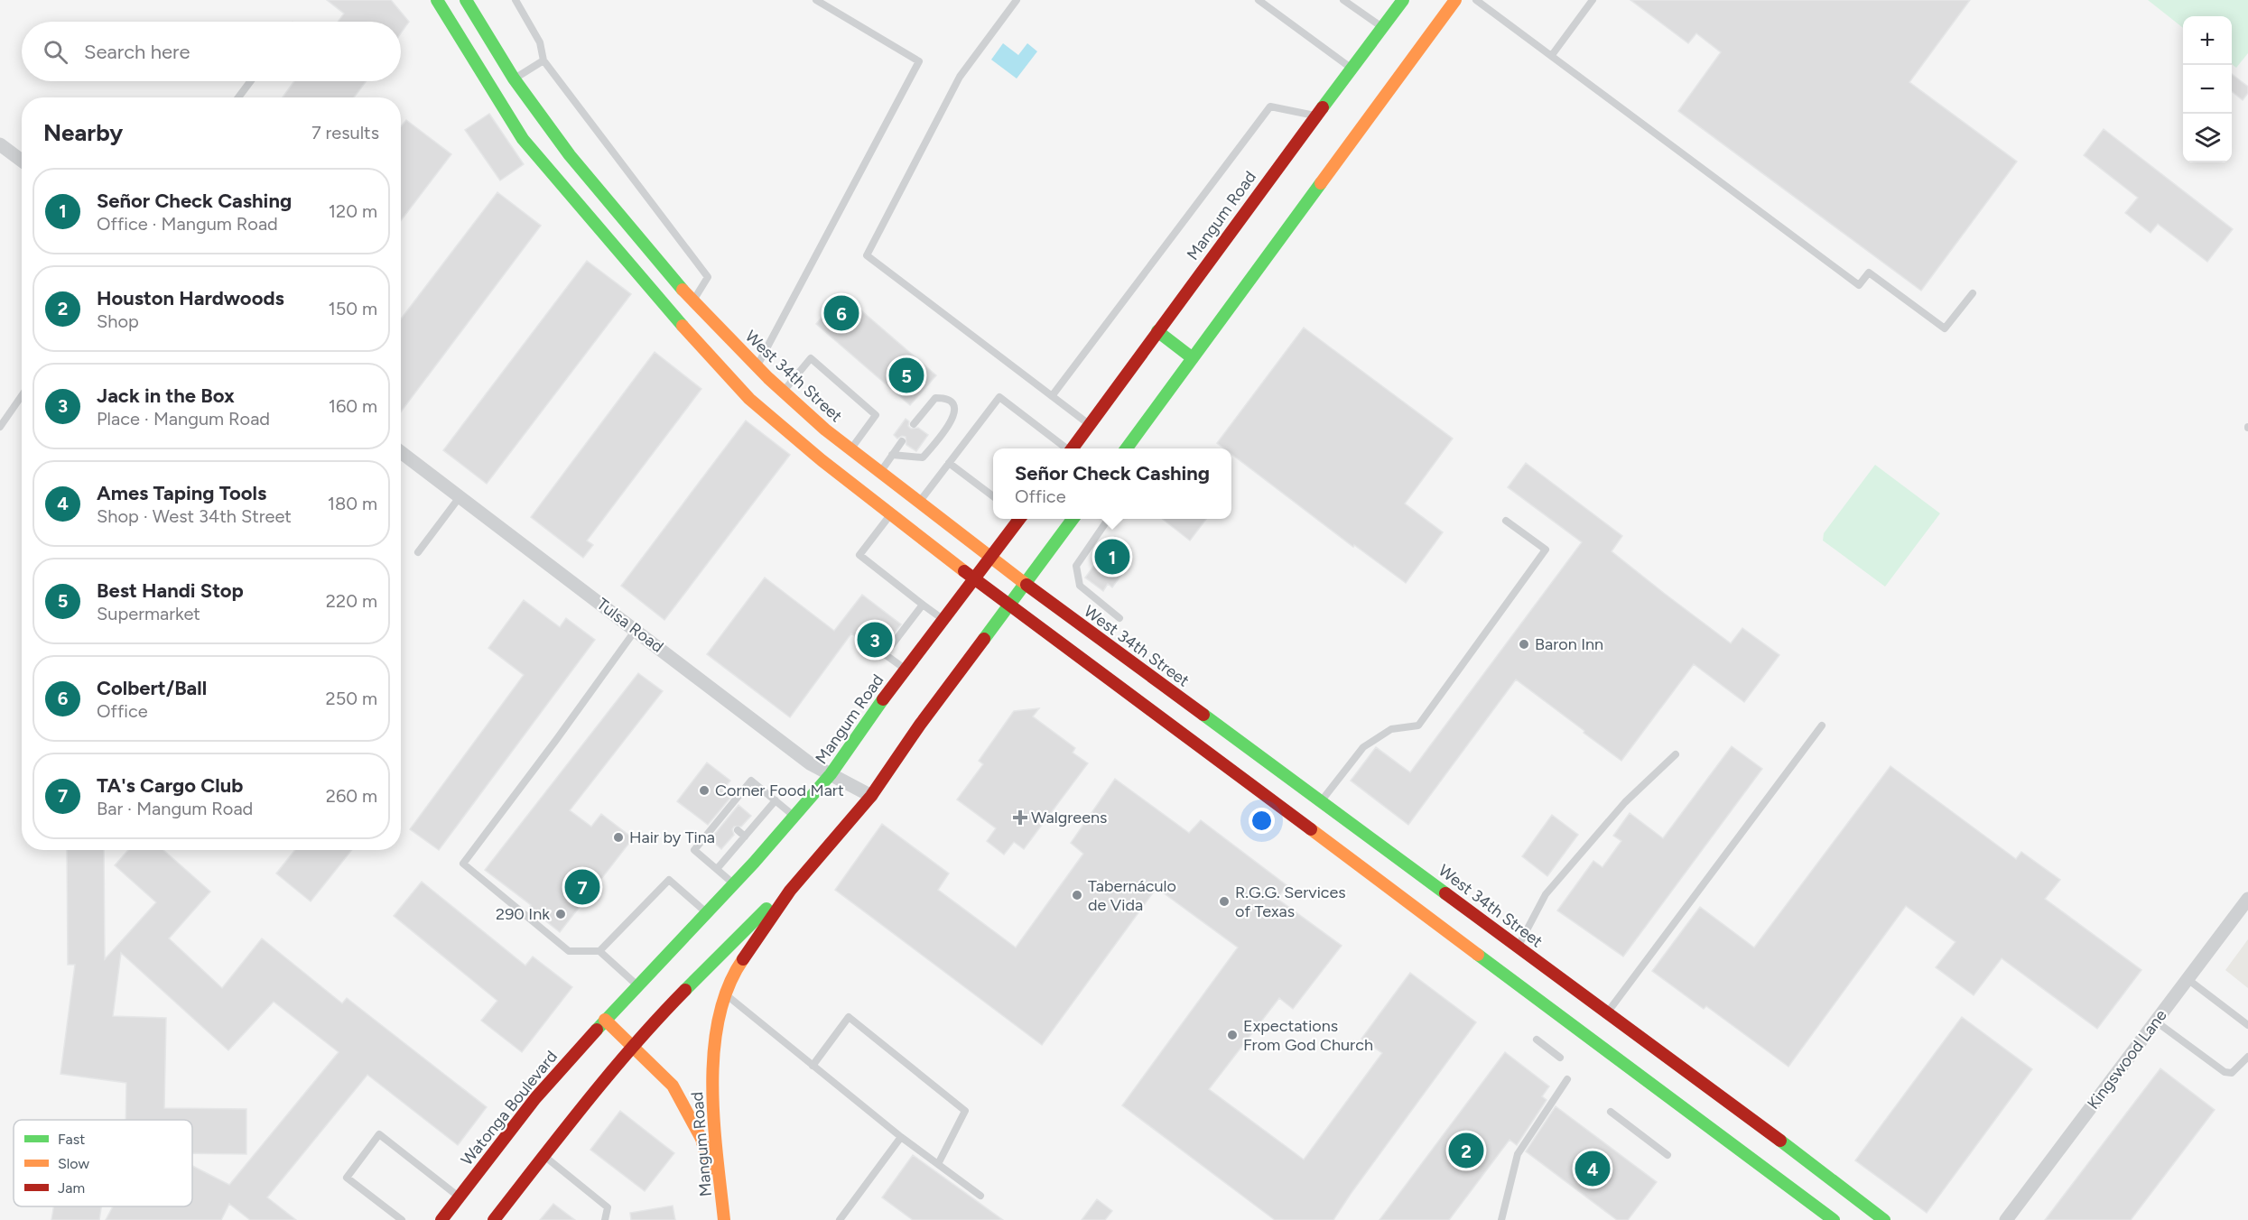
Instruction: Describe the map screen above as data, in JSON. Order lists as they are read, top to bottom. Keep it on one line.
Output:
{"streets":{"main road":["Mangum Road","West 34th Street","Watonga Boulevard"],"street":["Tulsa Road","Kingswood Lane"]},"crossings":[["Mangum Road","West 34th Street"],["Mangum Road","Tulsa Road"],["Mangum Road","Watonga Boulevard"]],"places":{"other":["Baron Inn","Corner Food Mart","Hair by Tina","Tabernáculo de Vida","R.G.G. Services of Texas","290 Ink","Expectations From God Church"],"health":["Walgreens"]},"legend":["Fast","Slow","Jam"],"page":{"map_buttons":["+","−"],"search":"Search here","heading":["Nearby","7 results"],"list":[{"mark":"1","name":"Señor Check Cashing","note":"Office · Mangum Road","value":"120 m"},{"mark":"2","name":"Houston Hardwoods","note":"Shop","value":"150 m"},{"mark":"3","name":"Jack in the Box","note":"Place · Mangum Road","value":"160 m"},{"mark":"4","name":"Ames Taping Tools","note":"Shop · West 34th Street","value":"180 m"},{"mark":"5","name":"Best Handi Stop","note":"Supermarket","value":"220 m"},{"mark":"6","name":"Colbert/Ball","note":"Office","value":"250 m"},{"mark":"7","name":"TA's Cargo Club","note":"Bar · Mangum Road","value":"260 m"}],"pins":["6","5","1","3","7","2","4"],"popup":["Señor Check Cashing","Office"]}}
